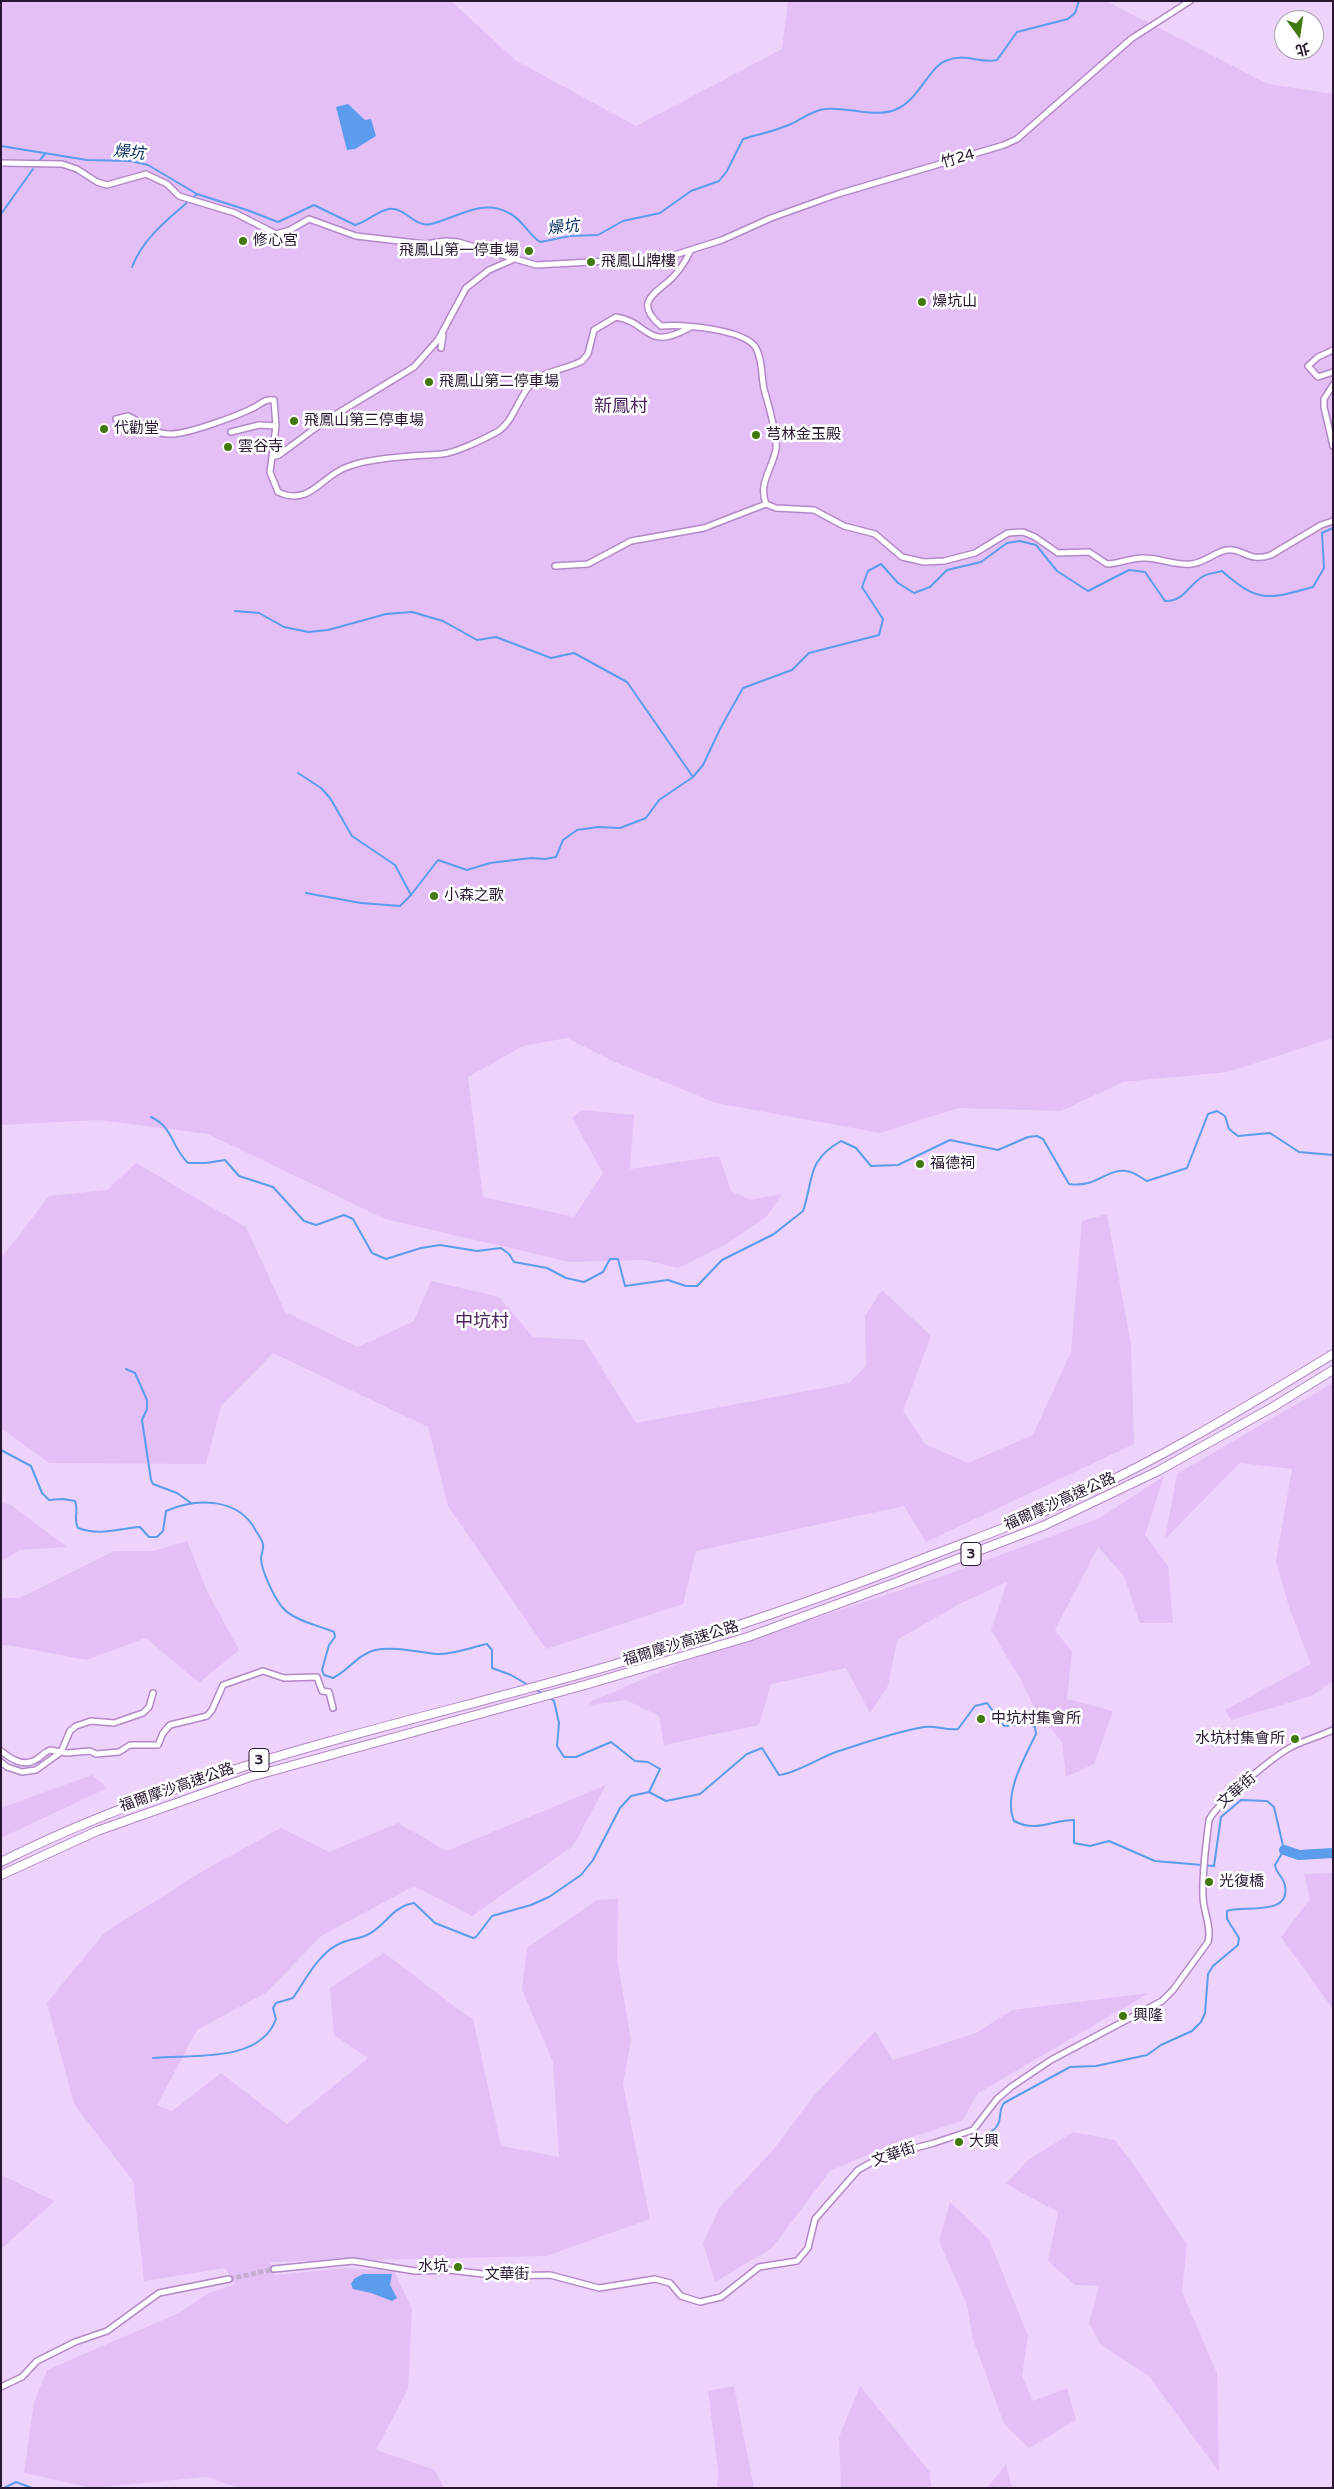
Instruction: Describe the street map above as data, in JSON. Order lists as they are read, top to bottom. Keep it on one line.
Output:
{"streets":{"highway":["福爾摩沙高速公路","3"],"street":["竹24","文華街"]},"districts":["新鳳村","中坑村"],"water":["燥坑"],"places":["修心宮","飛鳳山第一停車場","飛鳳山牌樓","燥坑山","飛鳳山第二停車場","飛鳳山第三停車場","代勸堂","芎林金玉殿","雲谷寺","小森之歌","福德祠","中坑村集會所","水坑村集會所","光復橋","興隆","大興","水坑"],"north":"bottom"}
